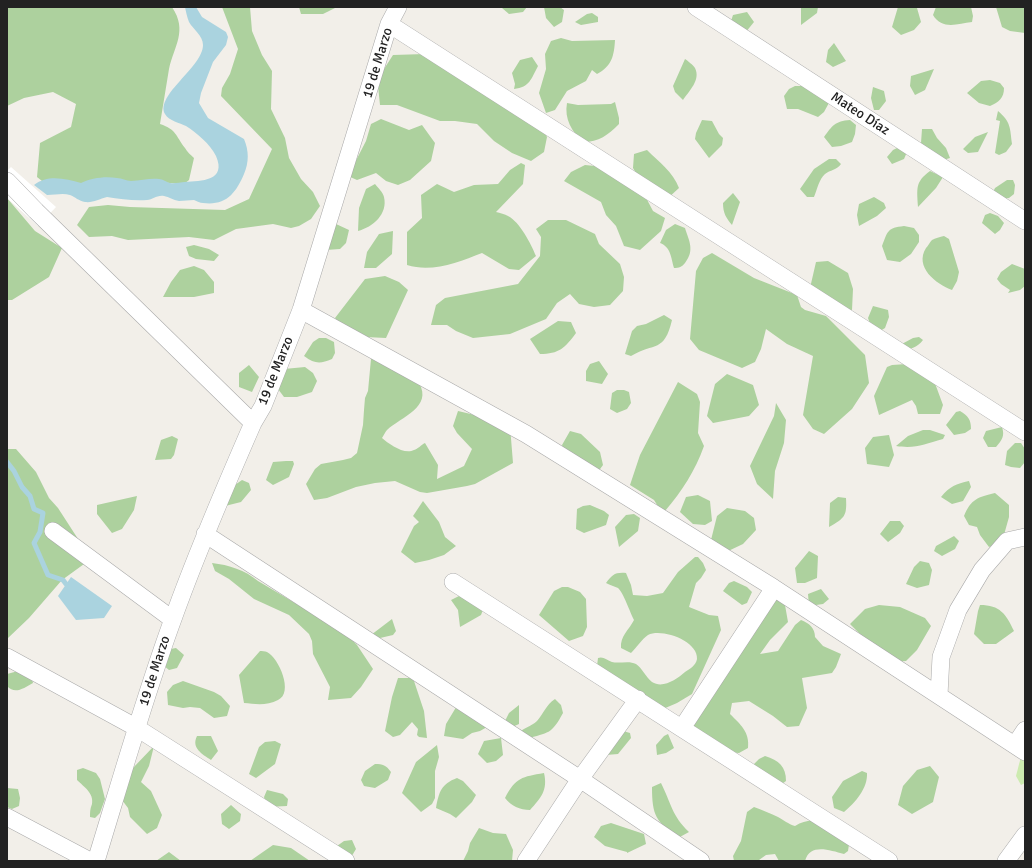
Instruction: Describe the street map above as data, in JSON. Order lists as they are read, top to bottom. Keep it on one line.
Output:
{"streets":{"street":["19 de Marzo","Mateo Díaz"]}}
